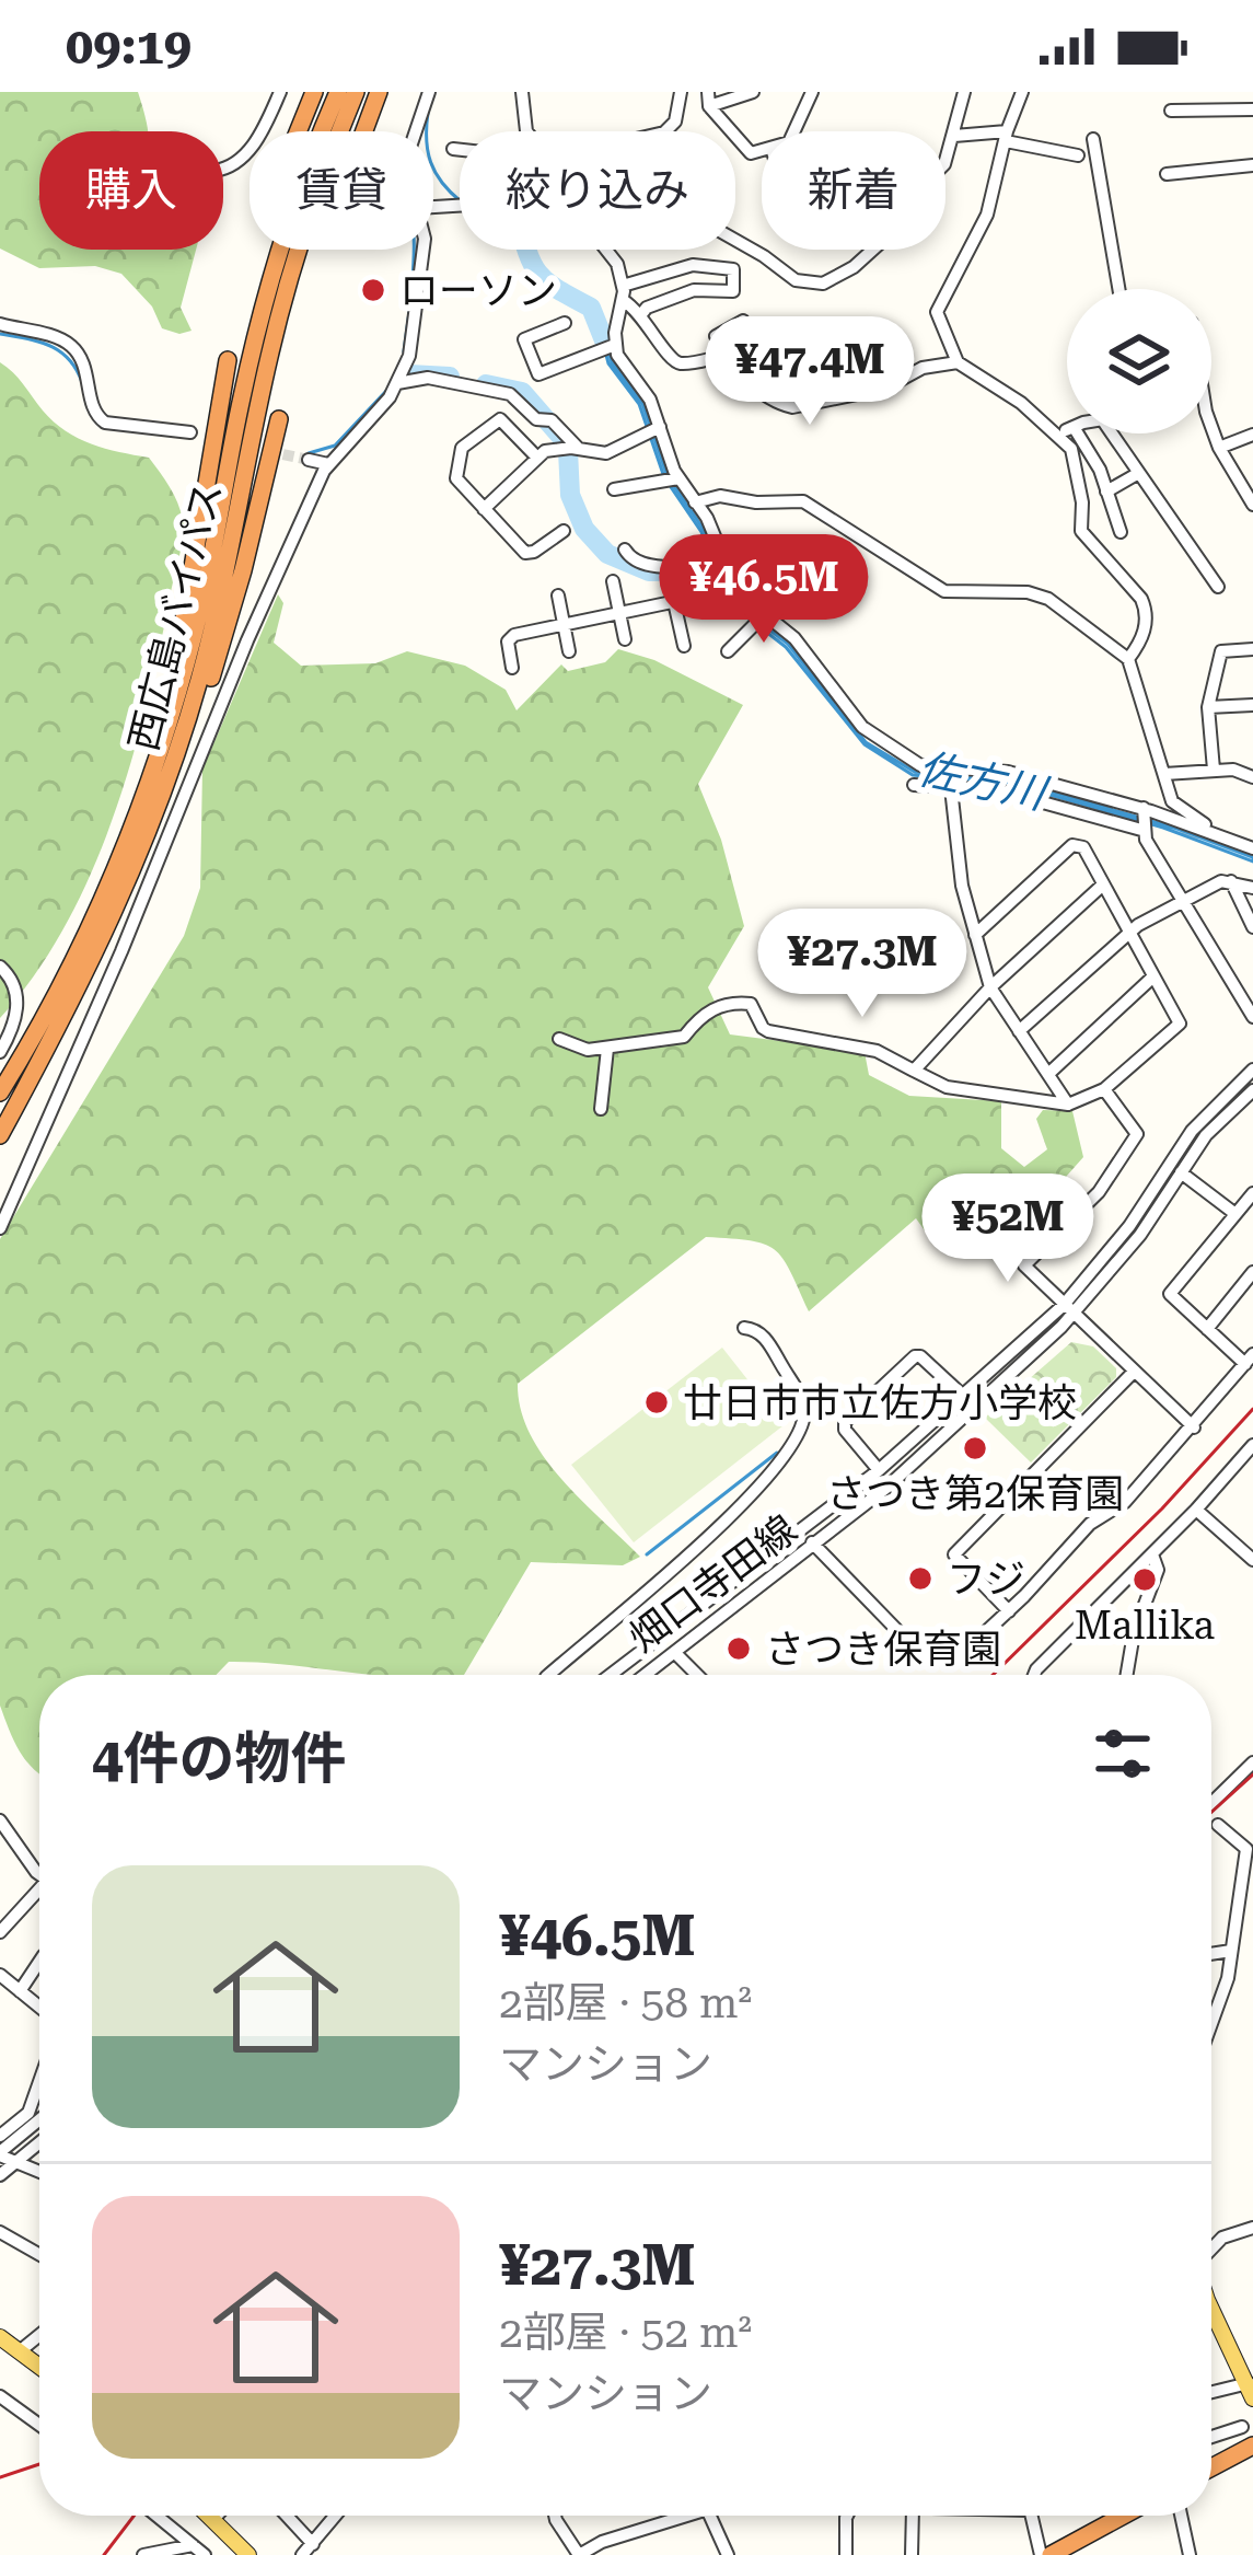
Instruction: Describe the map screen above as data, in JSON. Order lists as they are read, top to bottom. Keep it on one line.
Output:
{"streets":{"highway":["西広島バイパス"],"street":["畑口寺田線"]},"water":["佐方川"],"places":["ローソン","廿日市市立佐方小学校","さつき第2保育園","フジ","Mallika","さつき保育園"],"page":{"status":"09:19","chip":["購入","賃貸","絞り込み","新着"],"price":["¥47.4M","¥46.5M","¥27.3M","¥52M"],"heading":"4件の物件","list":[{"name":"¥46.5M","note":"2部屋 · 58 m² · マンション"},{"name":"¥27.3M","note":"2部屋 · 52 m² · マンション"}]}}
